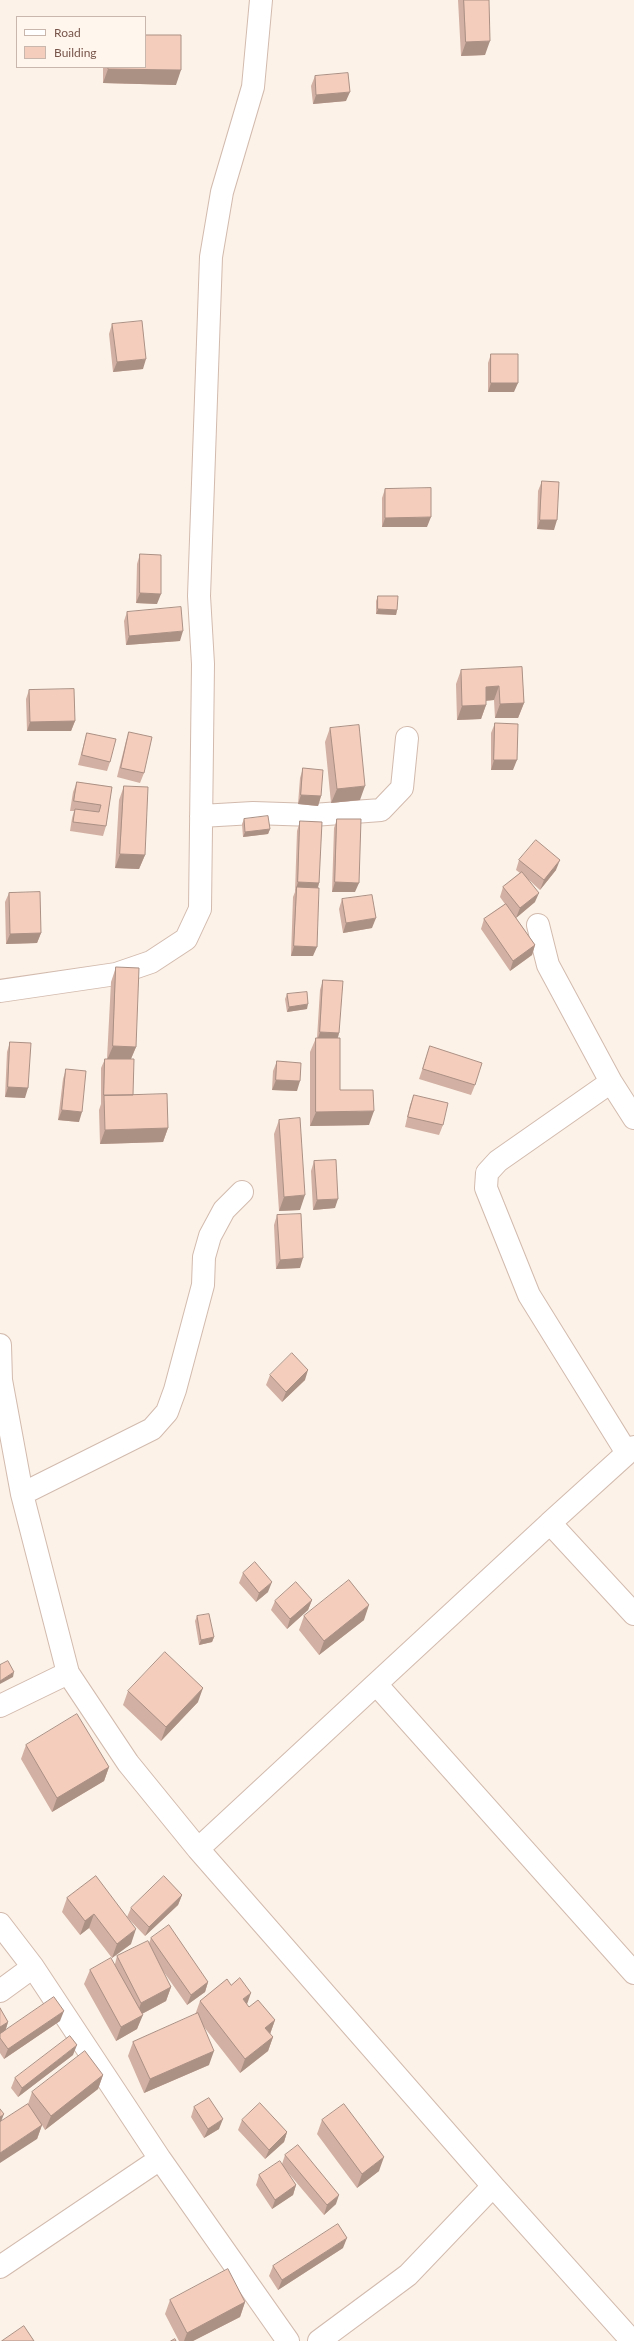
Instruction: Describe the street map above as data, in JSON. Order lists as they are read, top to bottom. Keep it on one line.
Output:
{"legend":["Road","Building"]}
